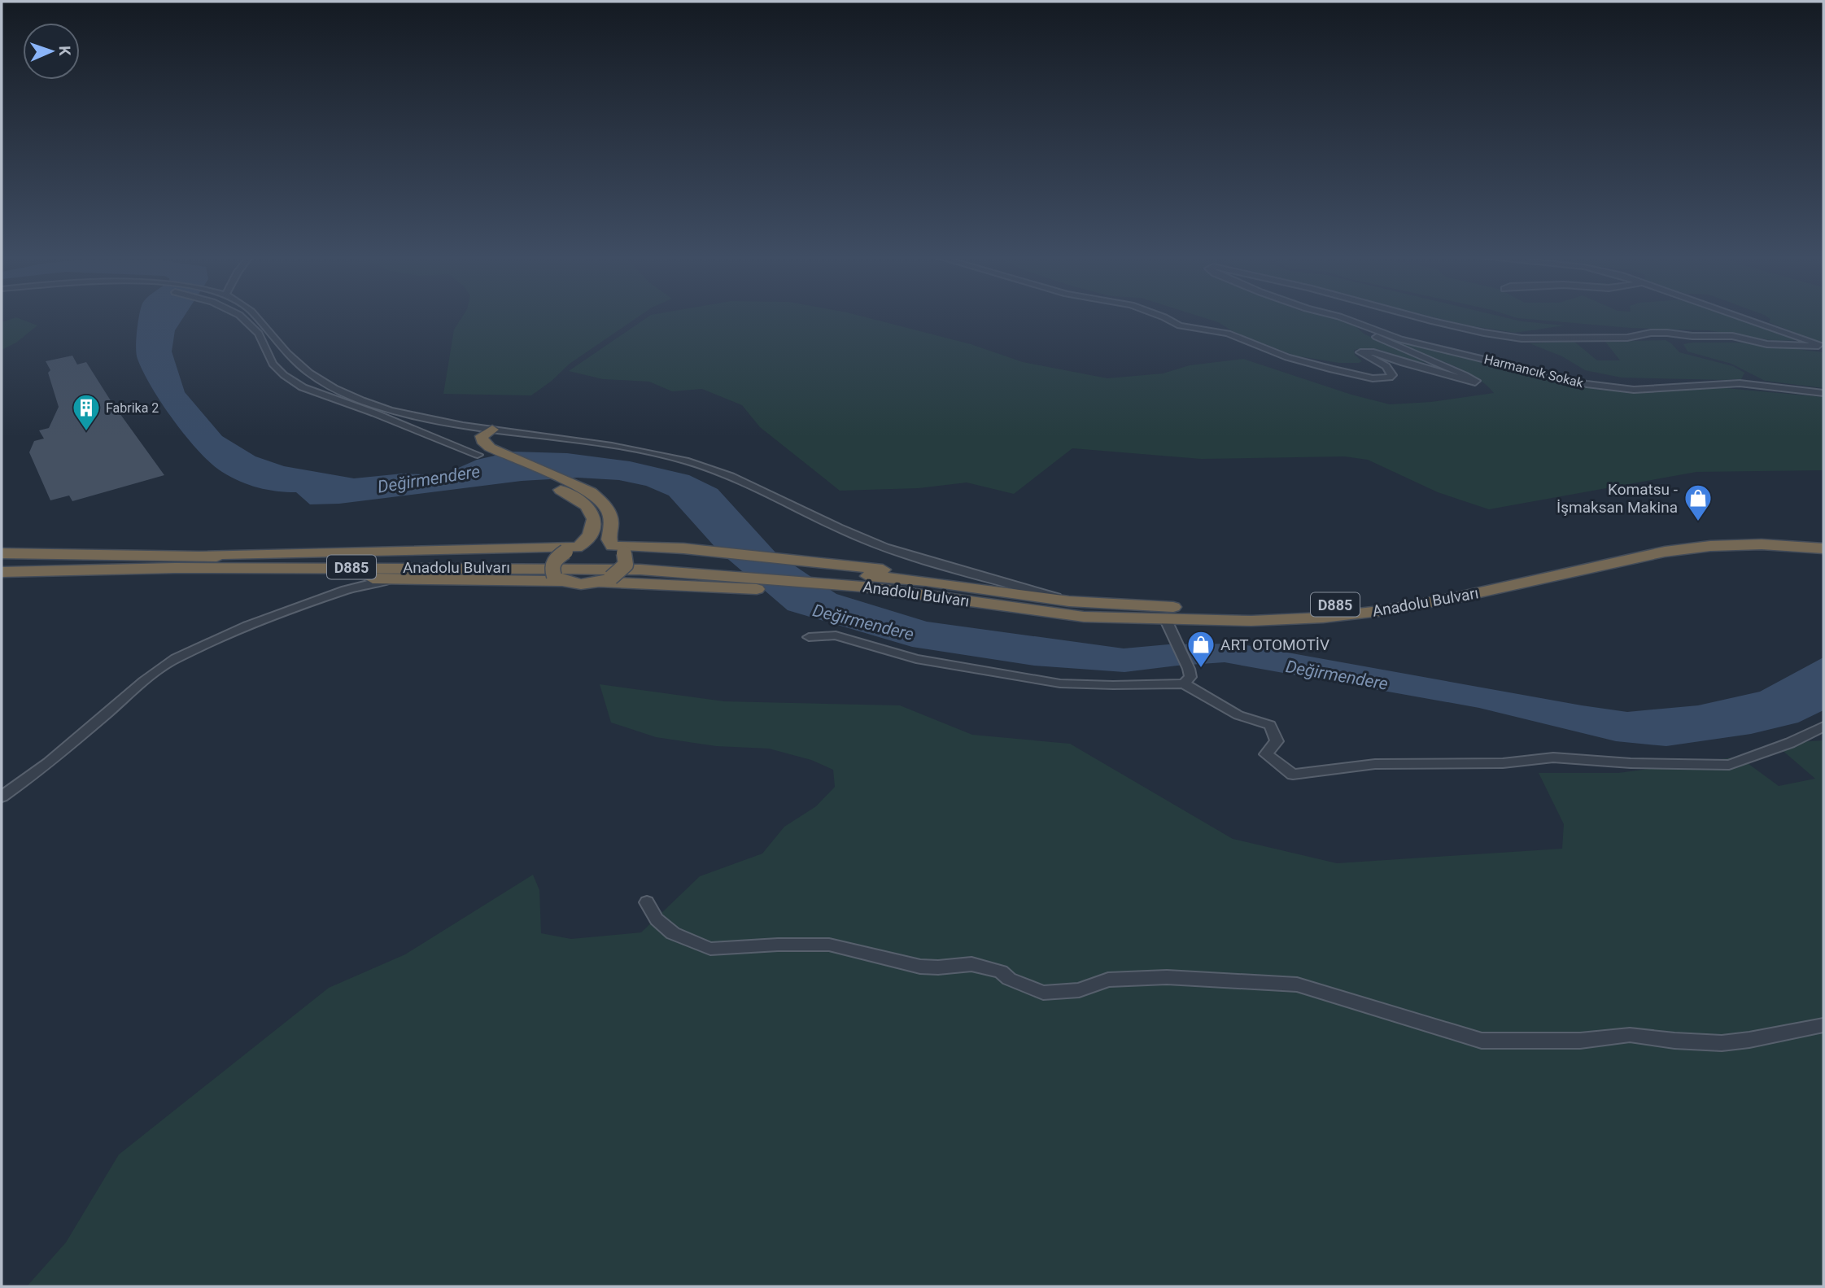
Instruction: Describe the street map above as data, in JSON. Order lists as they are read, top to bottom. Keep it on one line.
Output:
{"streets":{"highway":["D885","Anadolu Bulvarı"],"street":["Harmancık Sokak"]},"water":["Değirmendere"],"places":{"building":["Fabrika 2"],"shop":["Komatsu - İşmaksan Makina","ART OTOMOTİV"]},"north":"right"}
